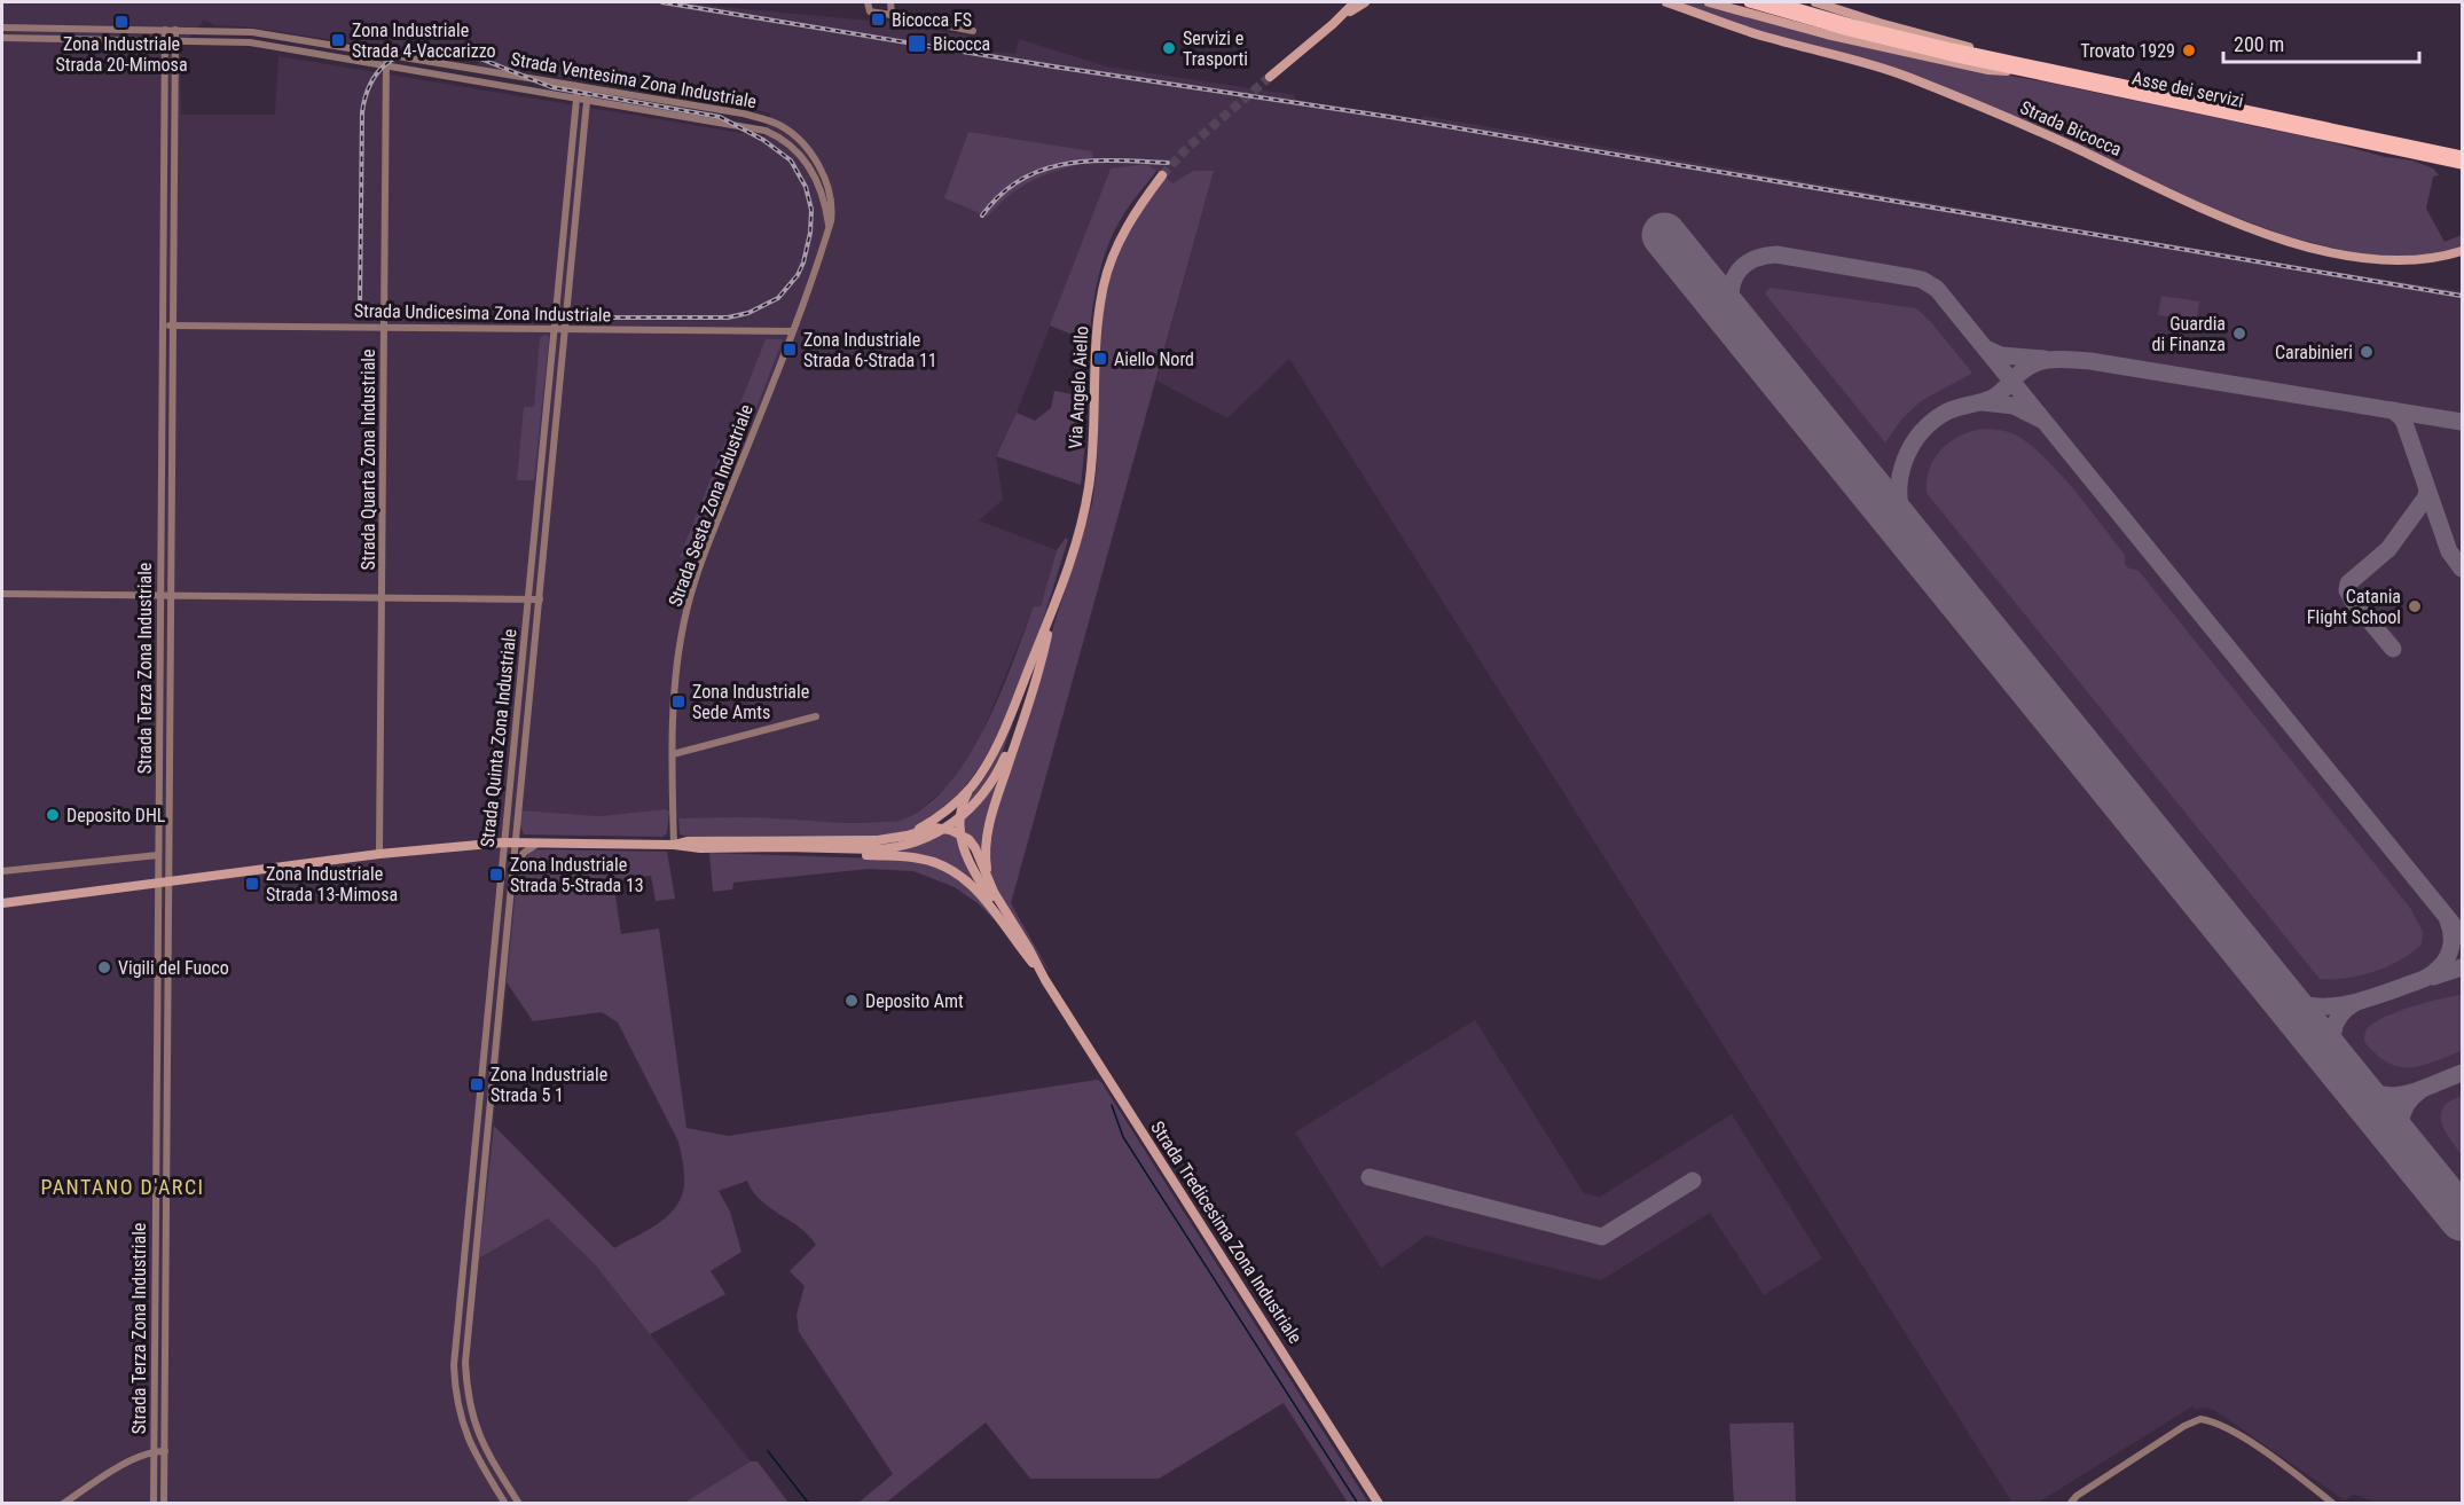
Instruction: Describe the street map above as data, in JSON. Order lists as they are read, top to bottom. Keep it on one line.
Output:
{"streets":{"main road":["Asse dei servizi","Strada Bicocca","Via Angelo Aiello","Strada Tredicesima Zona Industriale"],"street":["Strada Ventesima Zona Industriale","Strada Undicesima Zona Industriale","Strada Quarta Zona Industriale","Strada Sesta Zona Industriale","Strada Terza Zona Industriale","Strada Quinta Zona Industriale"]},"crossings":[["Strada Ventesima Zona Industriale","Strada Quarta Zona Industriale"],["Strada Ventesima Zona Industriale","Strada Sesta Zona Industriale"],["Strada Ventesima Zona Industriale","Strada Terza Zona Industriale"],["Strada Ventesima Zona Industriale","Strada Quinta Zona Industriale"],["Strada Undicesima Zona Industriale","Strada Quarta Zona Industriale"],["Strada Undicesima Zona Industriale","Strada Sesta Zona Industriale"],["Strada Undicesima Zona Industriale","Strada Terza Zona Industriale"],["Strada Undicesima Zona Industriale","Strada Quinta Zona Industriale"]],"districts":["PANTANO D'ARCI"],"places":{"transit":["Bicocca FS","Zona Industriale Strada 20-Mimosa","Zona Industriale Strada 4-Vaccarizzo","Bicocca","Zona Industriale Strada 6-Strada 11","Aiello Nord","Zona Industriale Sede Amts","Zona Industriale Strada 5-Strada 13","Zona Industriale Strada 13-Mimosa","Zona Industriale Strada 5 1"],"other":["Servizi e Trasporti","Trovato 1929","Guardia di Finanza","Carabinieri","Catania Flight School","Deposito DHL","Vigili del Fuoco","Deposito Amt"]},"scale_bar":"200 m"}
